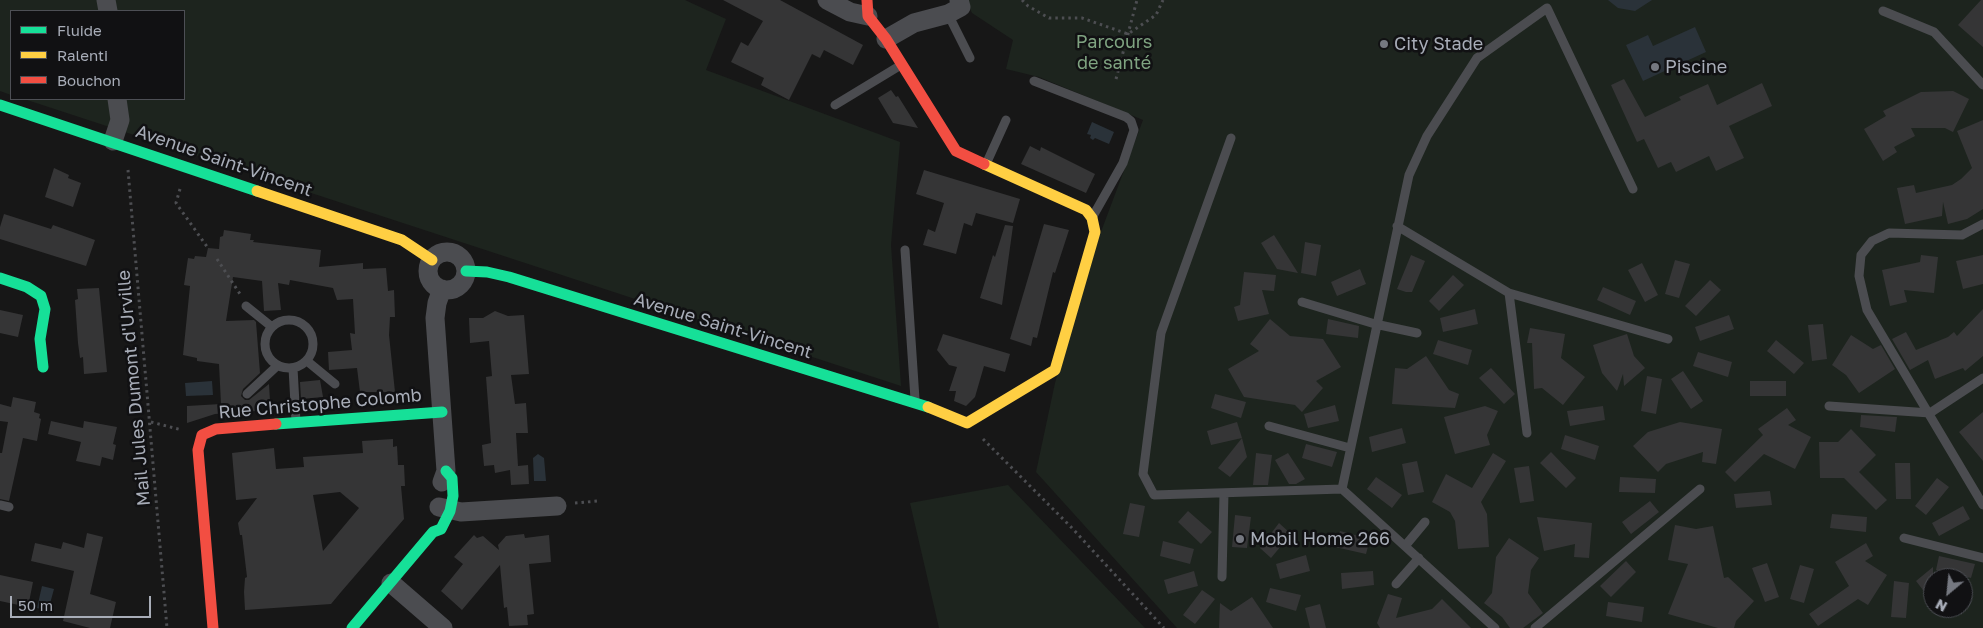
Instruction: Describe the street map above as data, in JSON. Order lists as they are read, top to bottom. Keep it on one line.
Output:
{"streets":{"street":["Avenue Saint-Vincent","Rue Christophe Colomb"],"path":["Mail Jules Dumont d'Urville"]},"crossings":[["Avenue Saint-Vincent","Mail Jules Dumont d'Urville"]],"parks":["Parcours de santé"],"places":["City Stade","Piscine","Mobil Home 266"],"legend":["Fluide","Ralenti","Bouchon"],"scale_bar":"50 m","north":"bottom left"}
